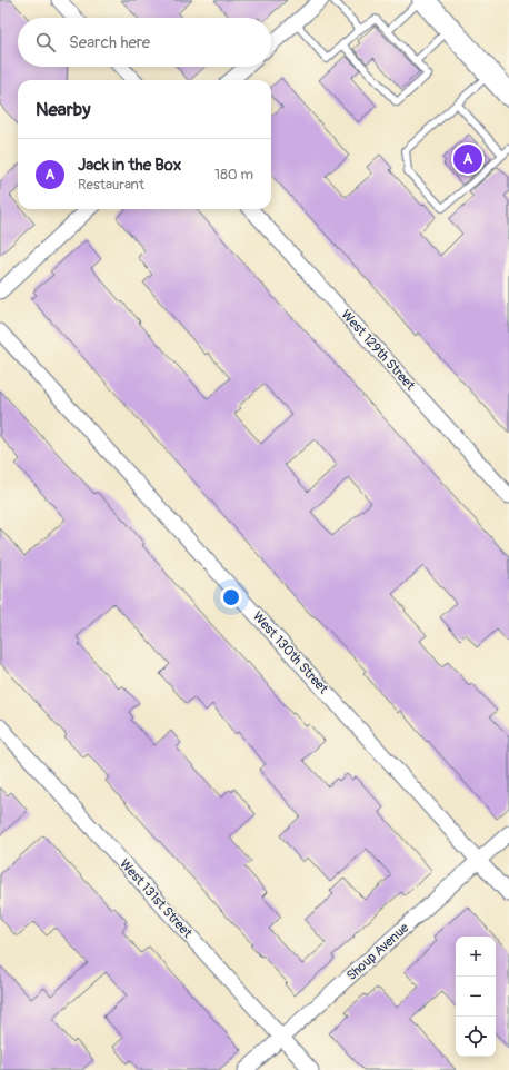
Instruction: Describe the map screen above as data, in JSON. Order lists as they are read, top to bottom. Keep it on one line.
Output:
{"streets":{"street":["West 129th Street","West 130th Street","West 131st Street","Shoup Avenue"]},"crossings":[["West 130th Street","Shoup Avenue"],["West 131st Street","Shoup Avenue"]],"page":{"search":"Search here","heading":"Nearby","list":[{"mark":"A","name":"Jack in the Box","note":"Restaurant","value":"180 m"}],"pins":"A","map_buttons":["+","−"]}}
